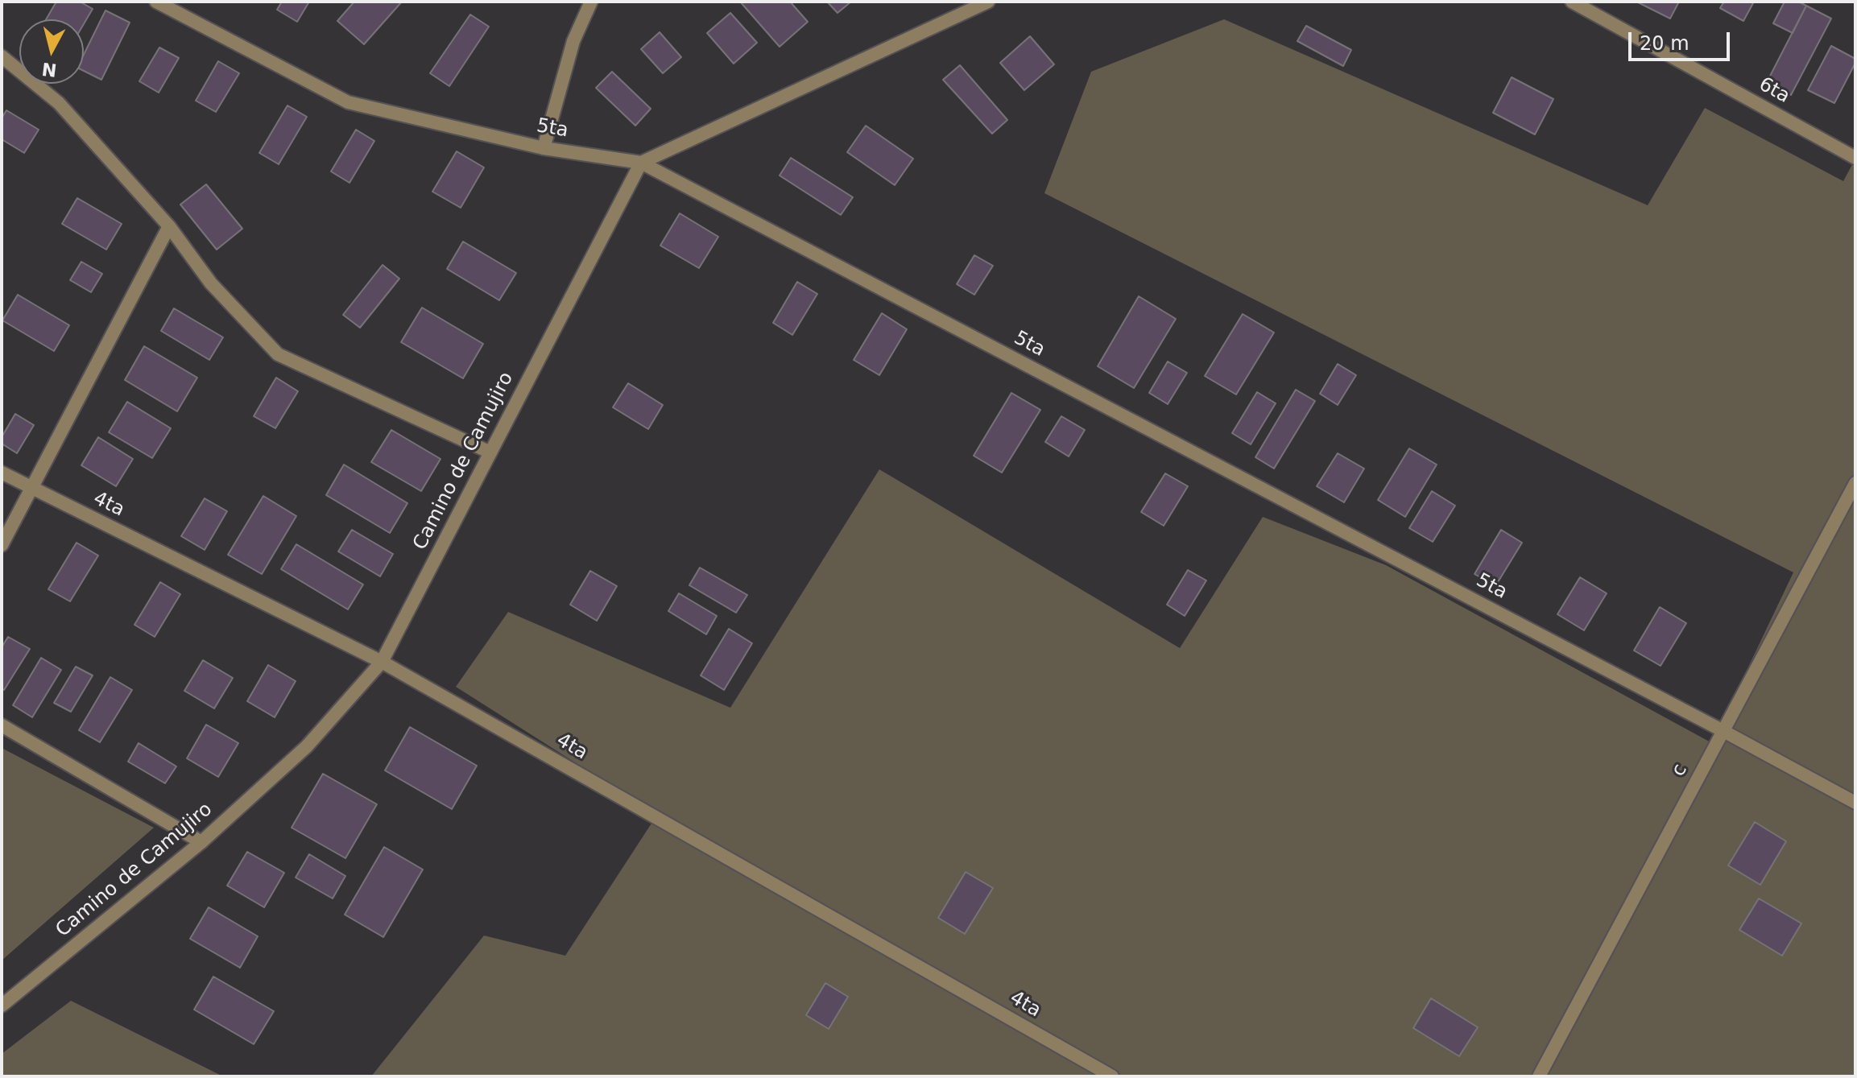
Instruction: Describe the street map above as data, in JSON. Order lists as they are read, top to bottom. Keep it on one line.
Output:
{"streets":{"street":["6ta","5ta","Camino de Camujiro","4ta","c"]},"crossings":[["5ta","Camino de Camujiro"],["5ta","c"],["Camino de Camujiro","4ta"]],"scale_bar":"20 m","north":"bottom"}
